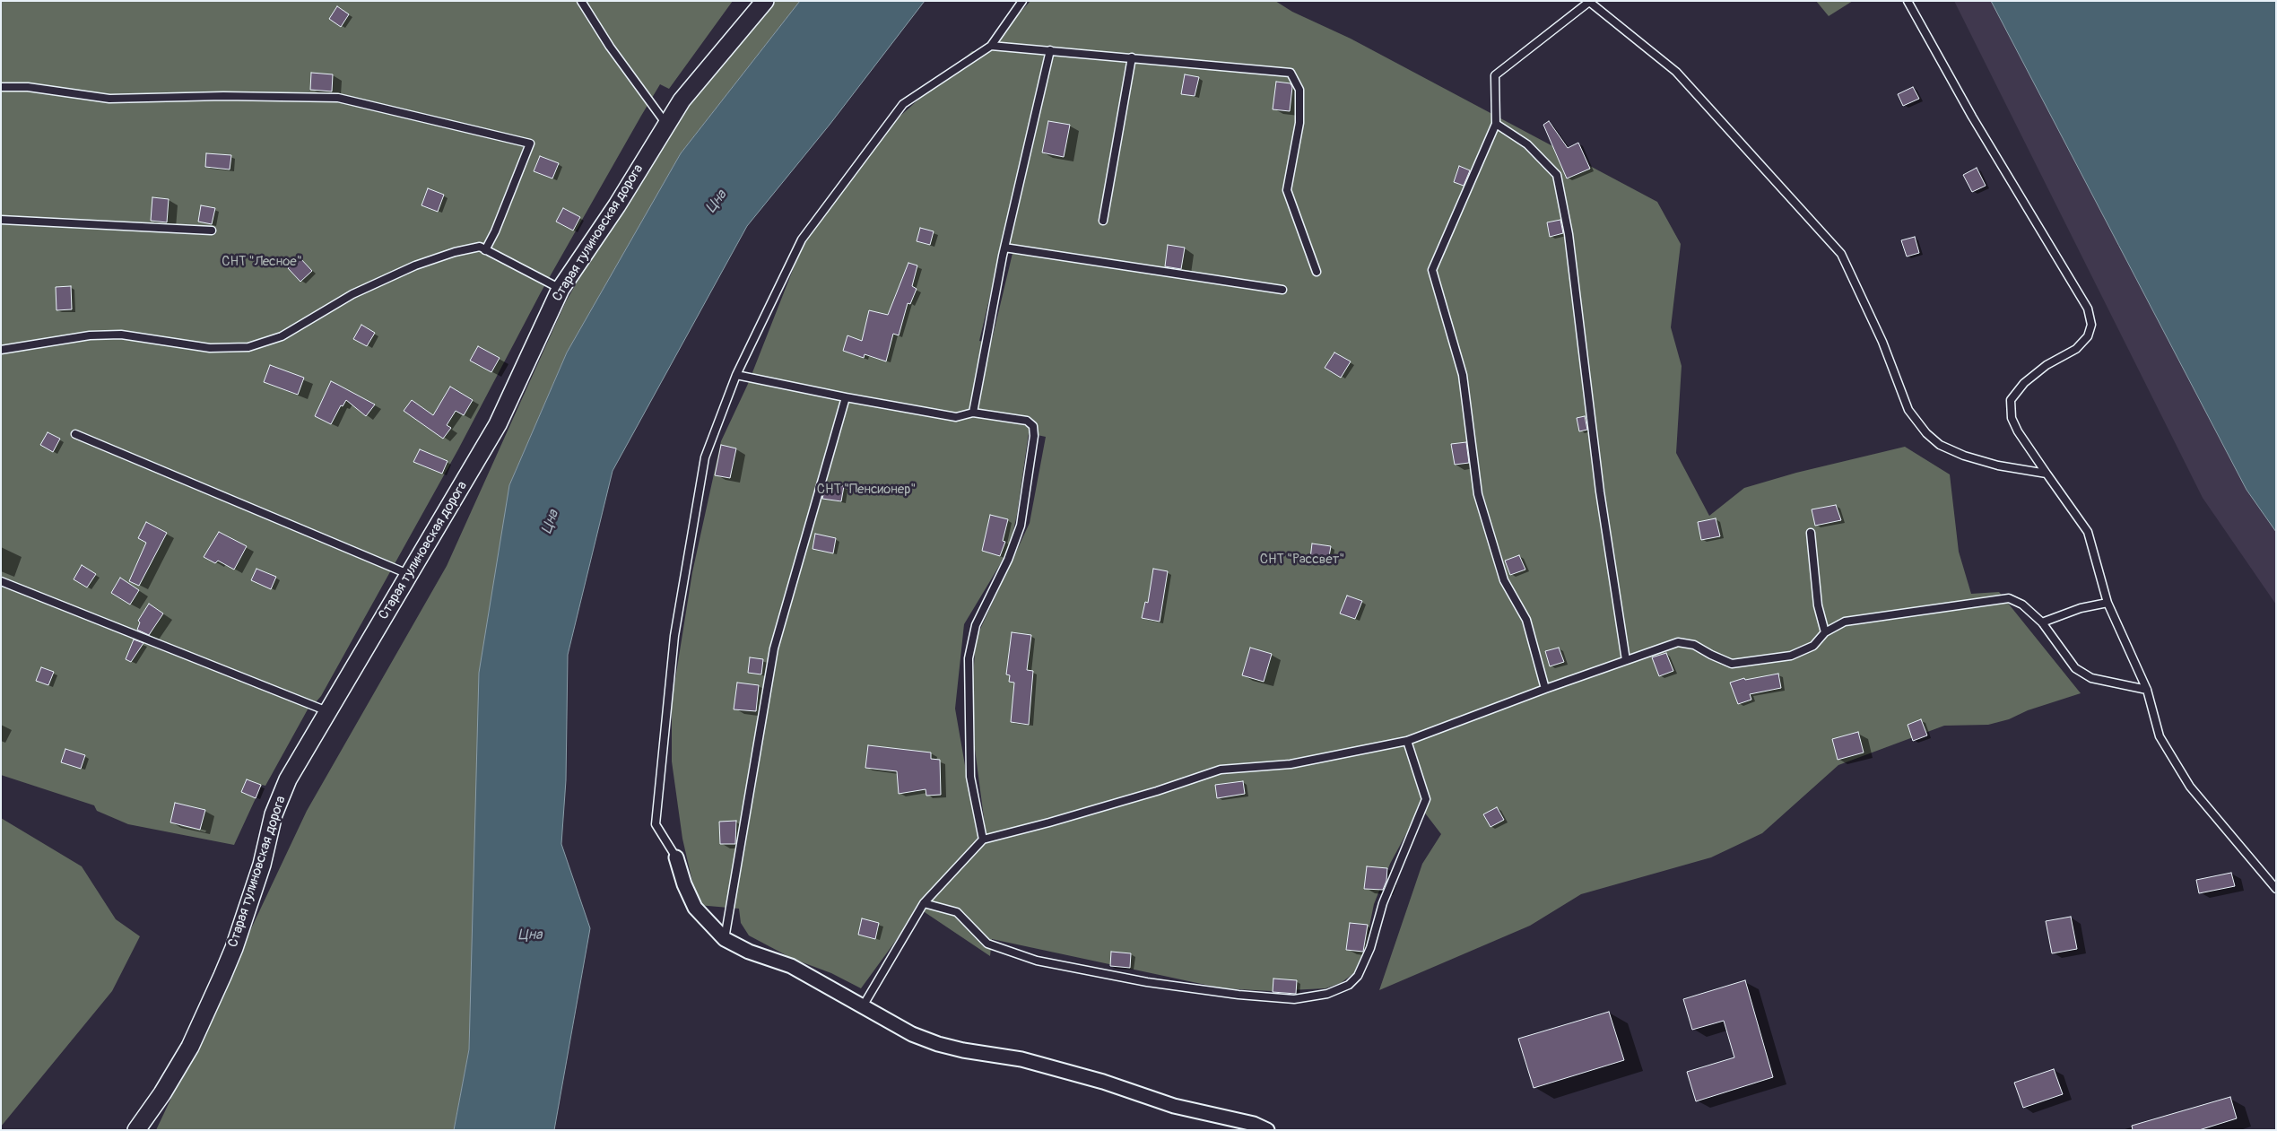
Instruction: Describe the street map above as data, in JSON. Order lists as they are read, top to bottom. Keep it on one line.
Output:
{"streets":{"street":["Старая тулиновская дорога"]},"water":["Цна"],"parks":["СНТ \"Лесное\"","СНТ \"Пенсионер\"","СНТ \"Рассвет\""]}
